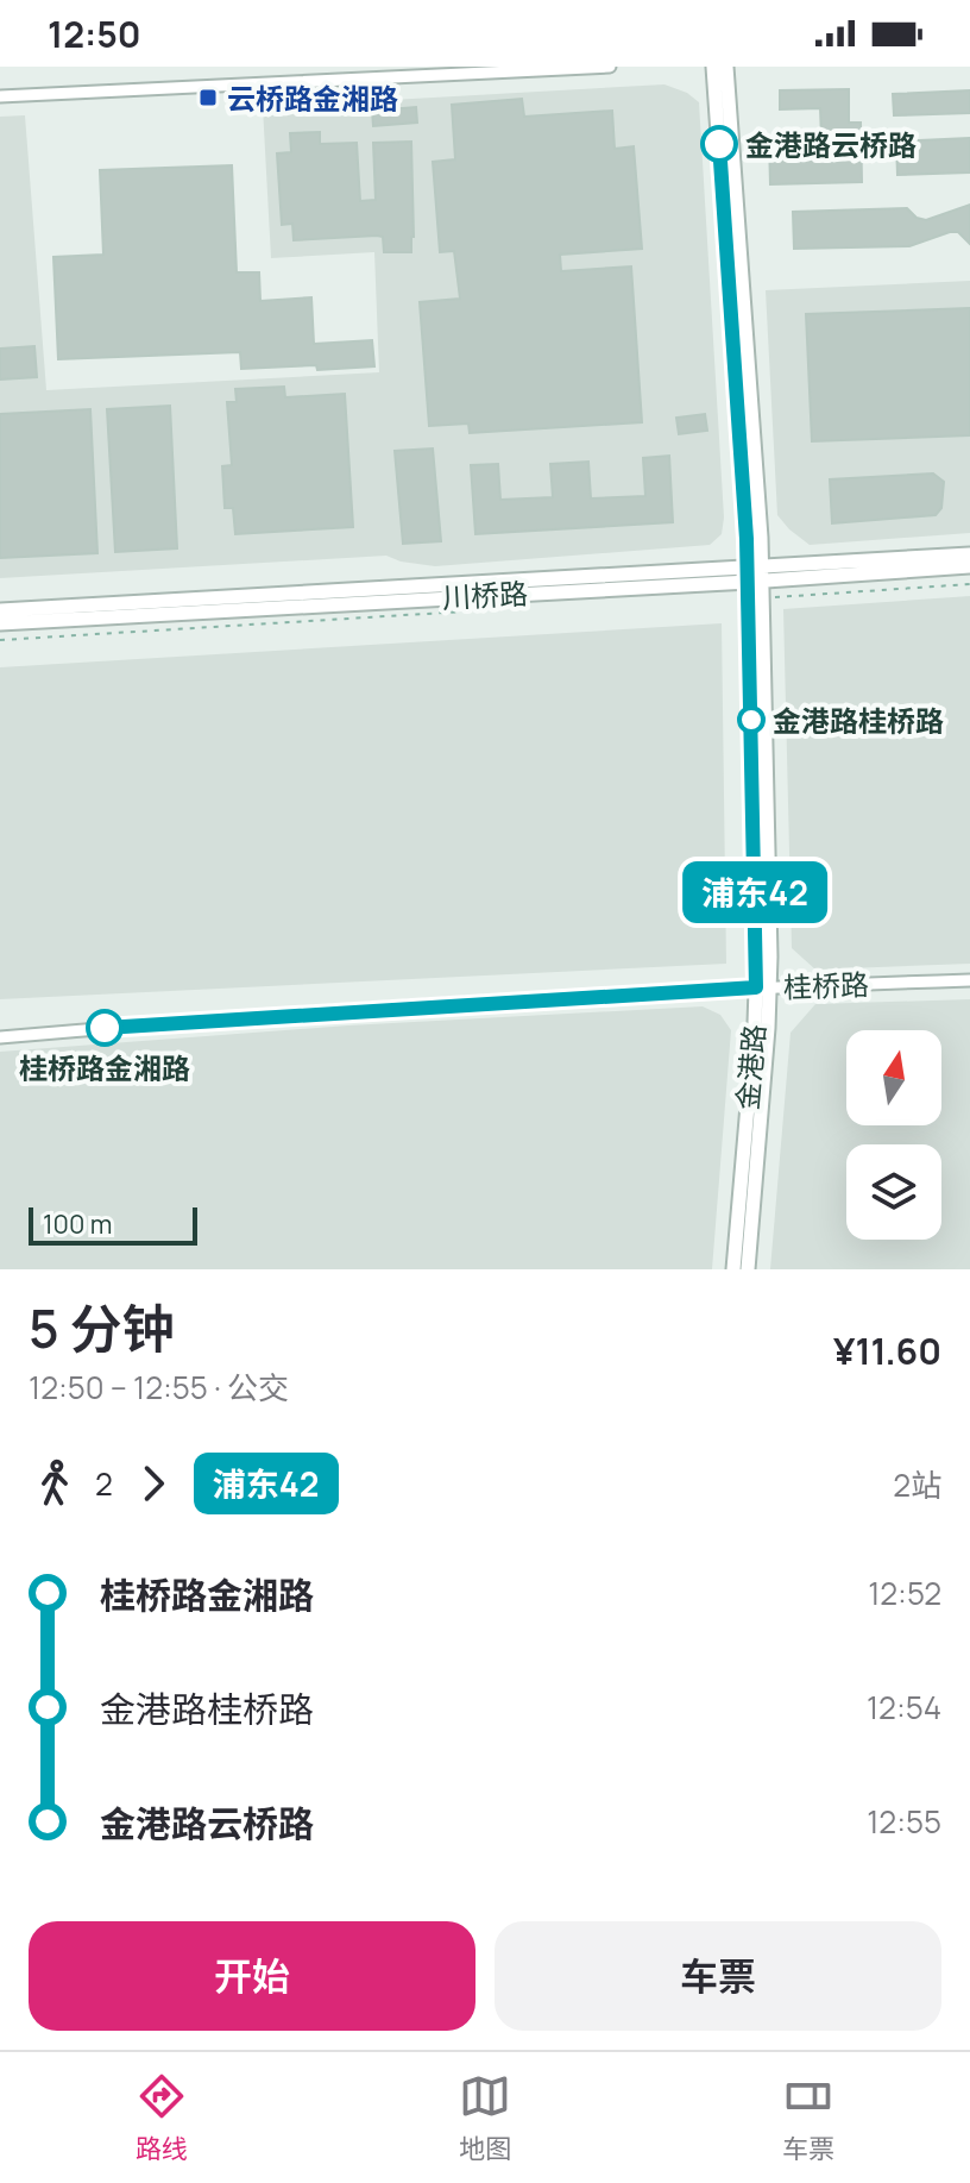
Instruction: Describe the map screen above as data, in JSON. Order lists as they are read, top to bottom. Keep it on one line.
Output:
{"streets":{"street":["川桥路","桂桥路","金港路"]},"crossings":[["川桥路","金港路"],["桂桥路","金港路"]],"places":{"transit":["云桥路金湘路"],"other":["金港路云桥路","金港路桂桥路","桂桥路金湘路"]},"lines":["bus line 浦东42"],"scale_bar":"100 m","north":"top","page":{"status":"12:50","on_map":"浦东42","scale":"100 m","heading":["5 分钟","12:50 – 12:55 · 公交","¥11.60"],"legs":["2","浦东42","2站"],"list":[{"name":"桂桥路金湘路","value":"12:52"},{"name":"金港路桂桥路","value":"12:54"},{"name":"金港路云桥路","value":"12:55"}],"buttons":["开始","车票"],"tabs":["路线","地图","车票"]}}
